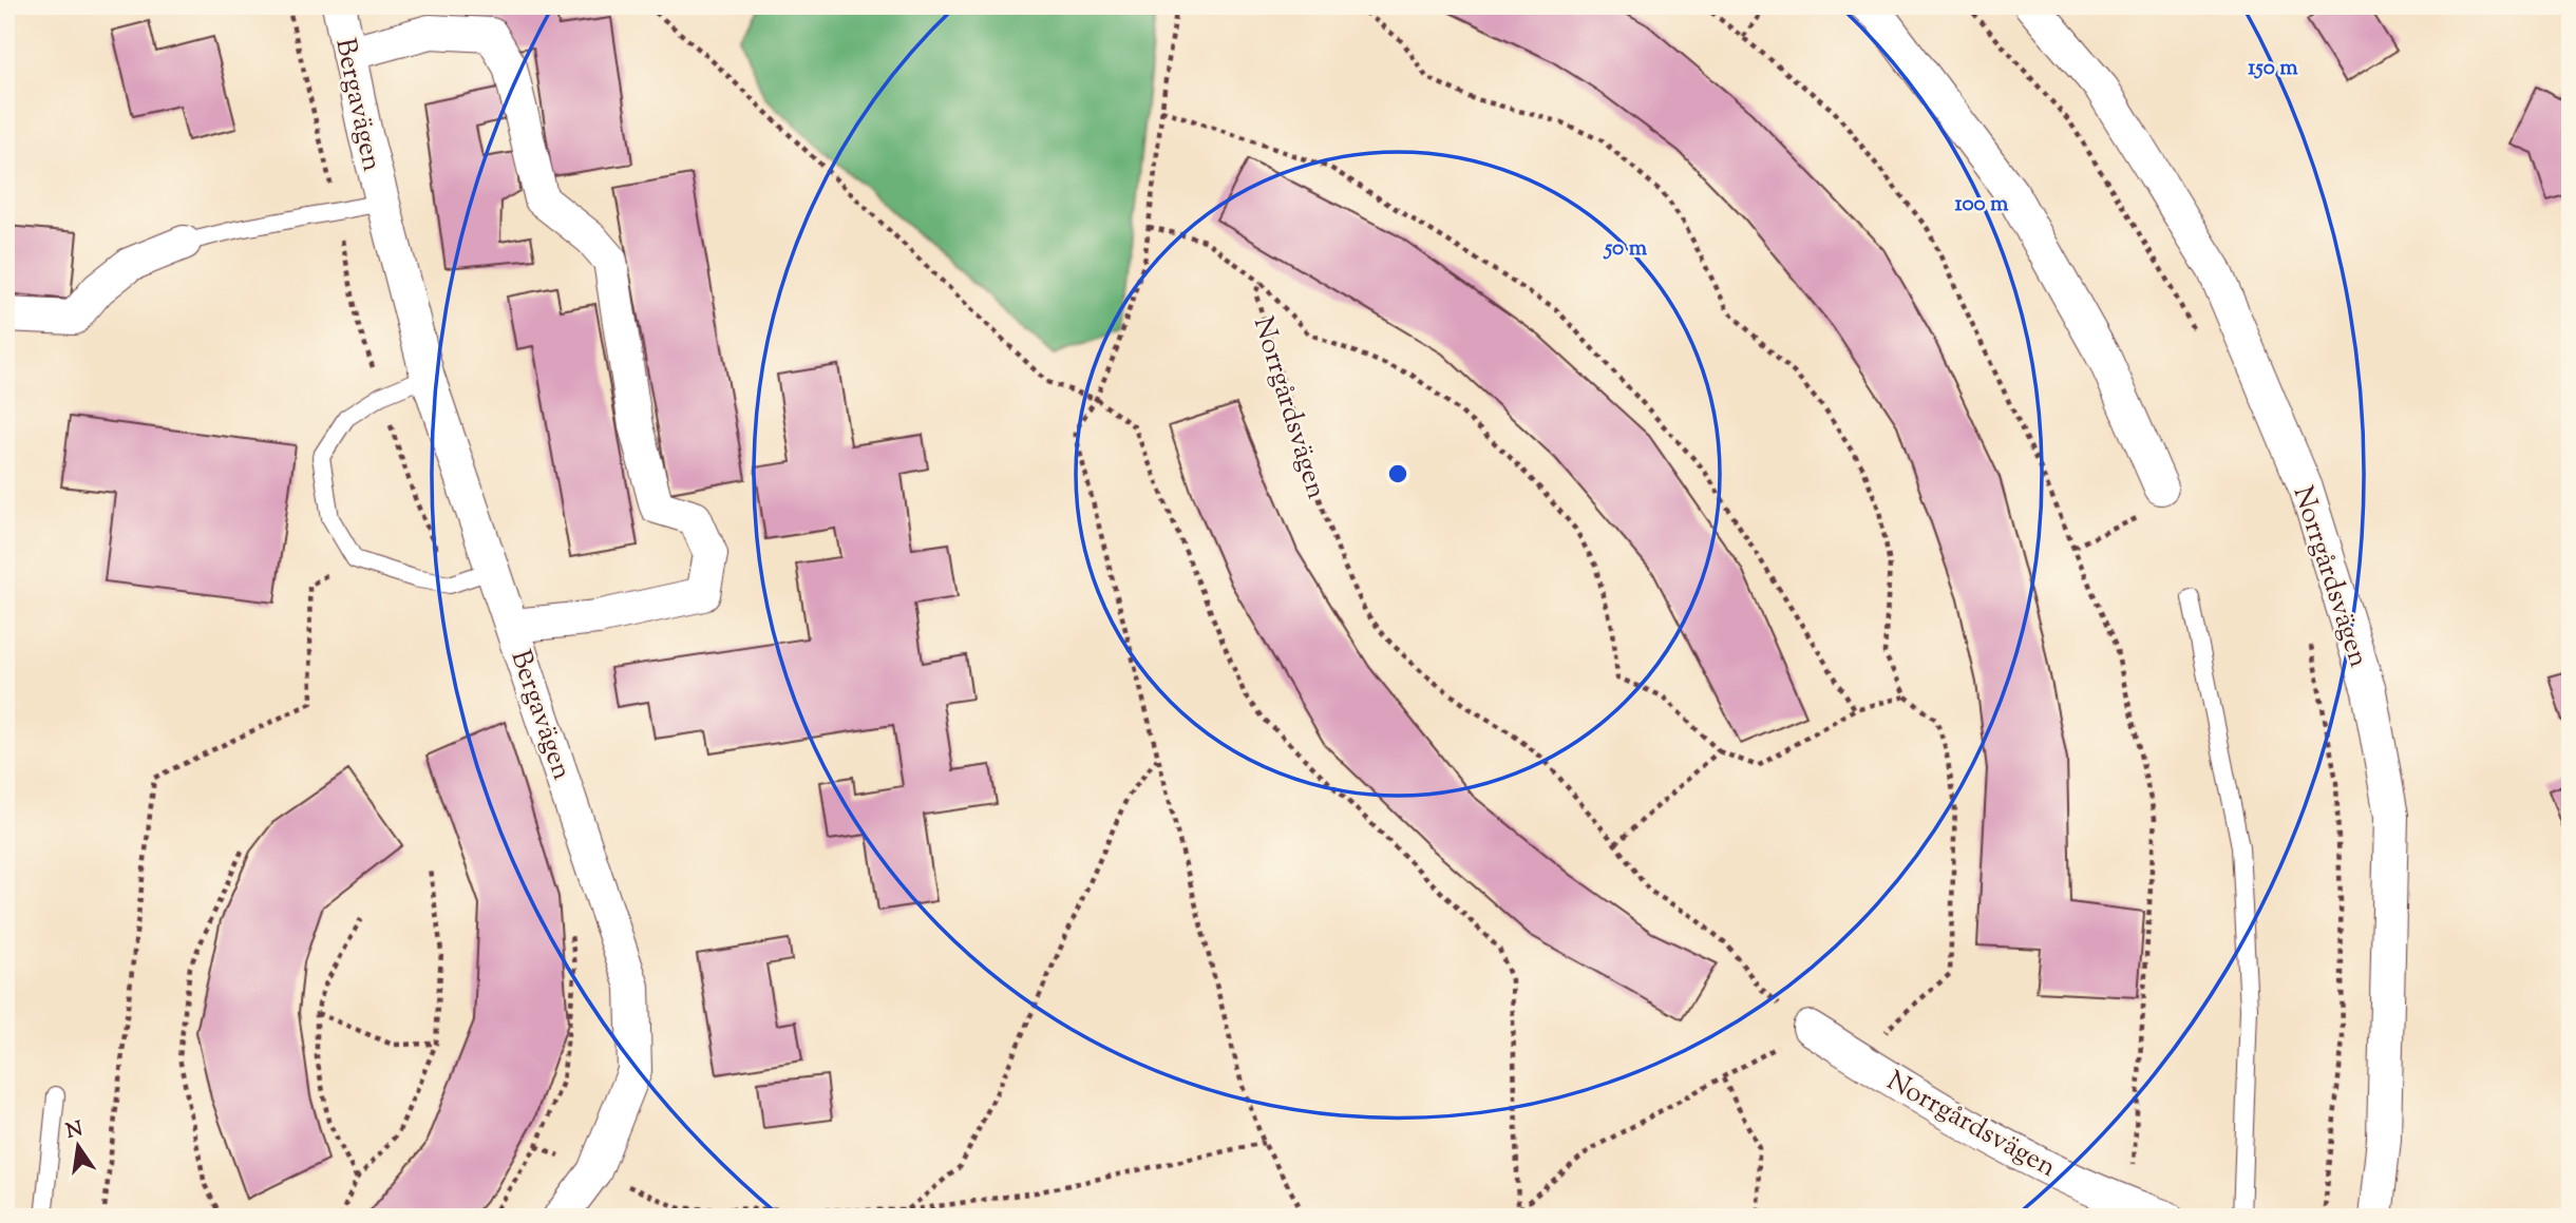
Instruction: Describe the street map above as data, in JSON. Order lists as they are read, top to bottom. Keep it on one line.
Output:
{"streets":{"street":["Bergavägen","Norrgårdsvägen"]},"north":"top","rings":["150 m","100 m","50 m"]}
